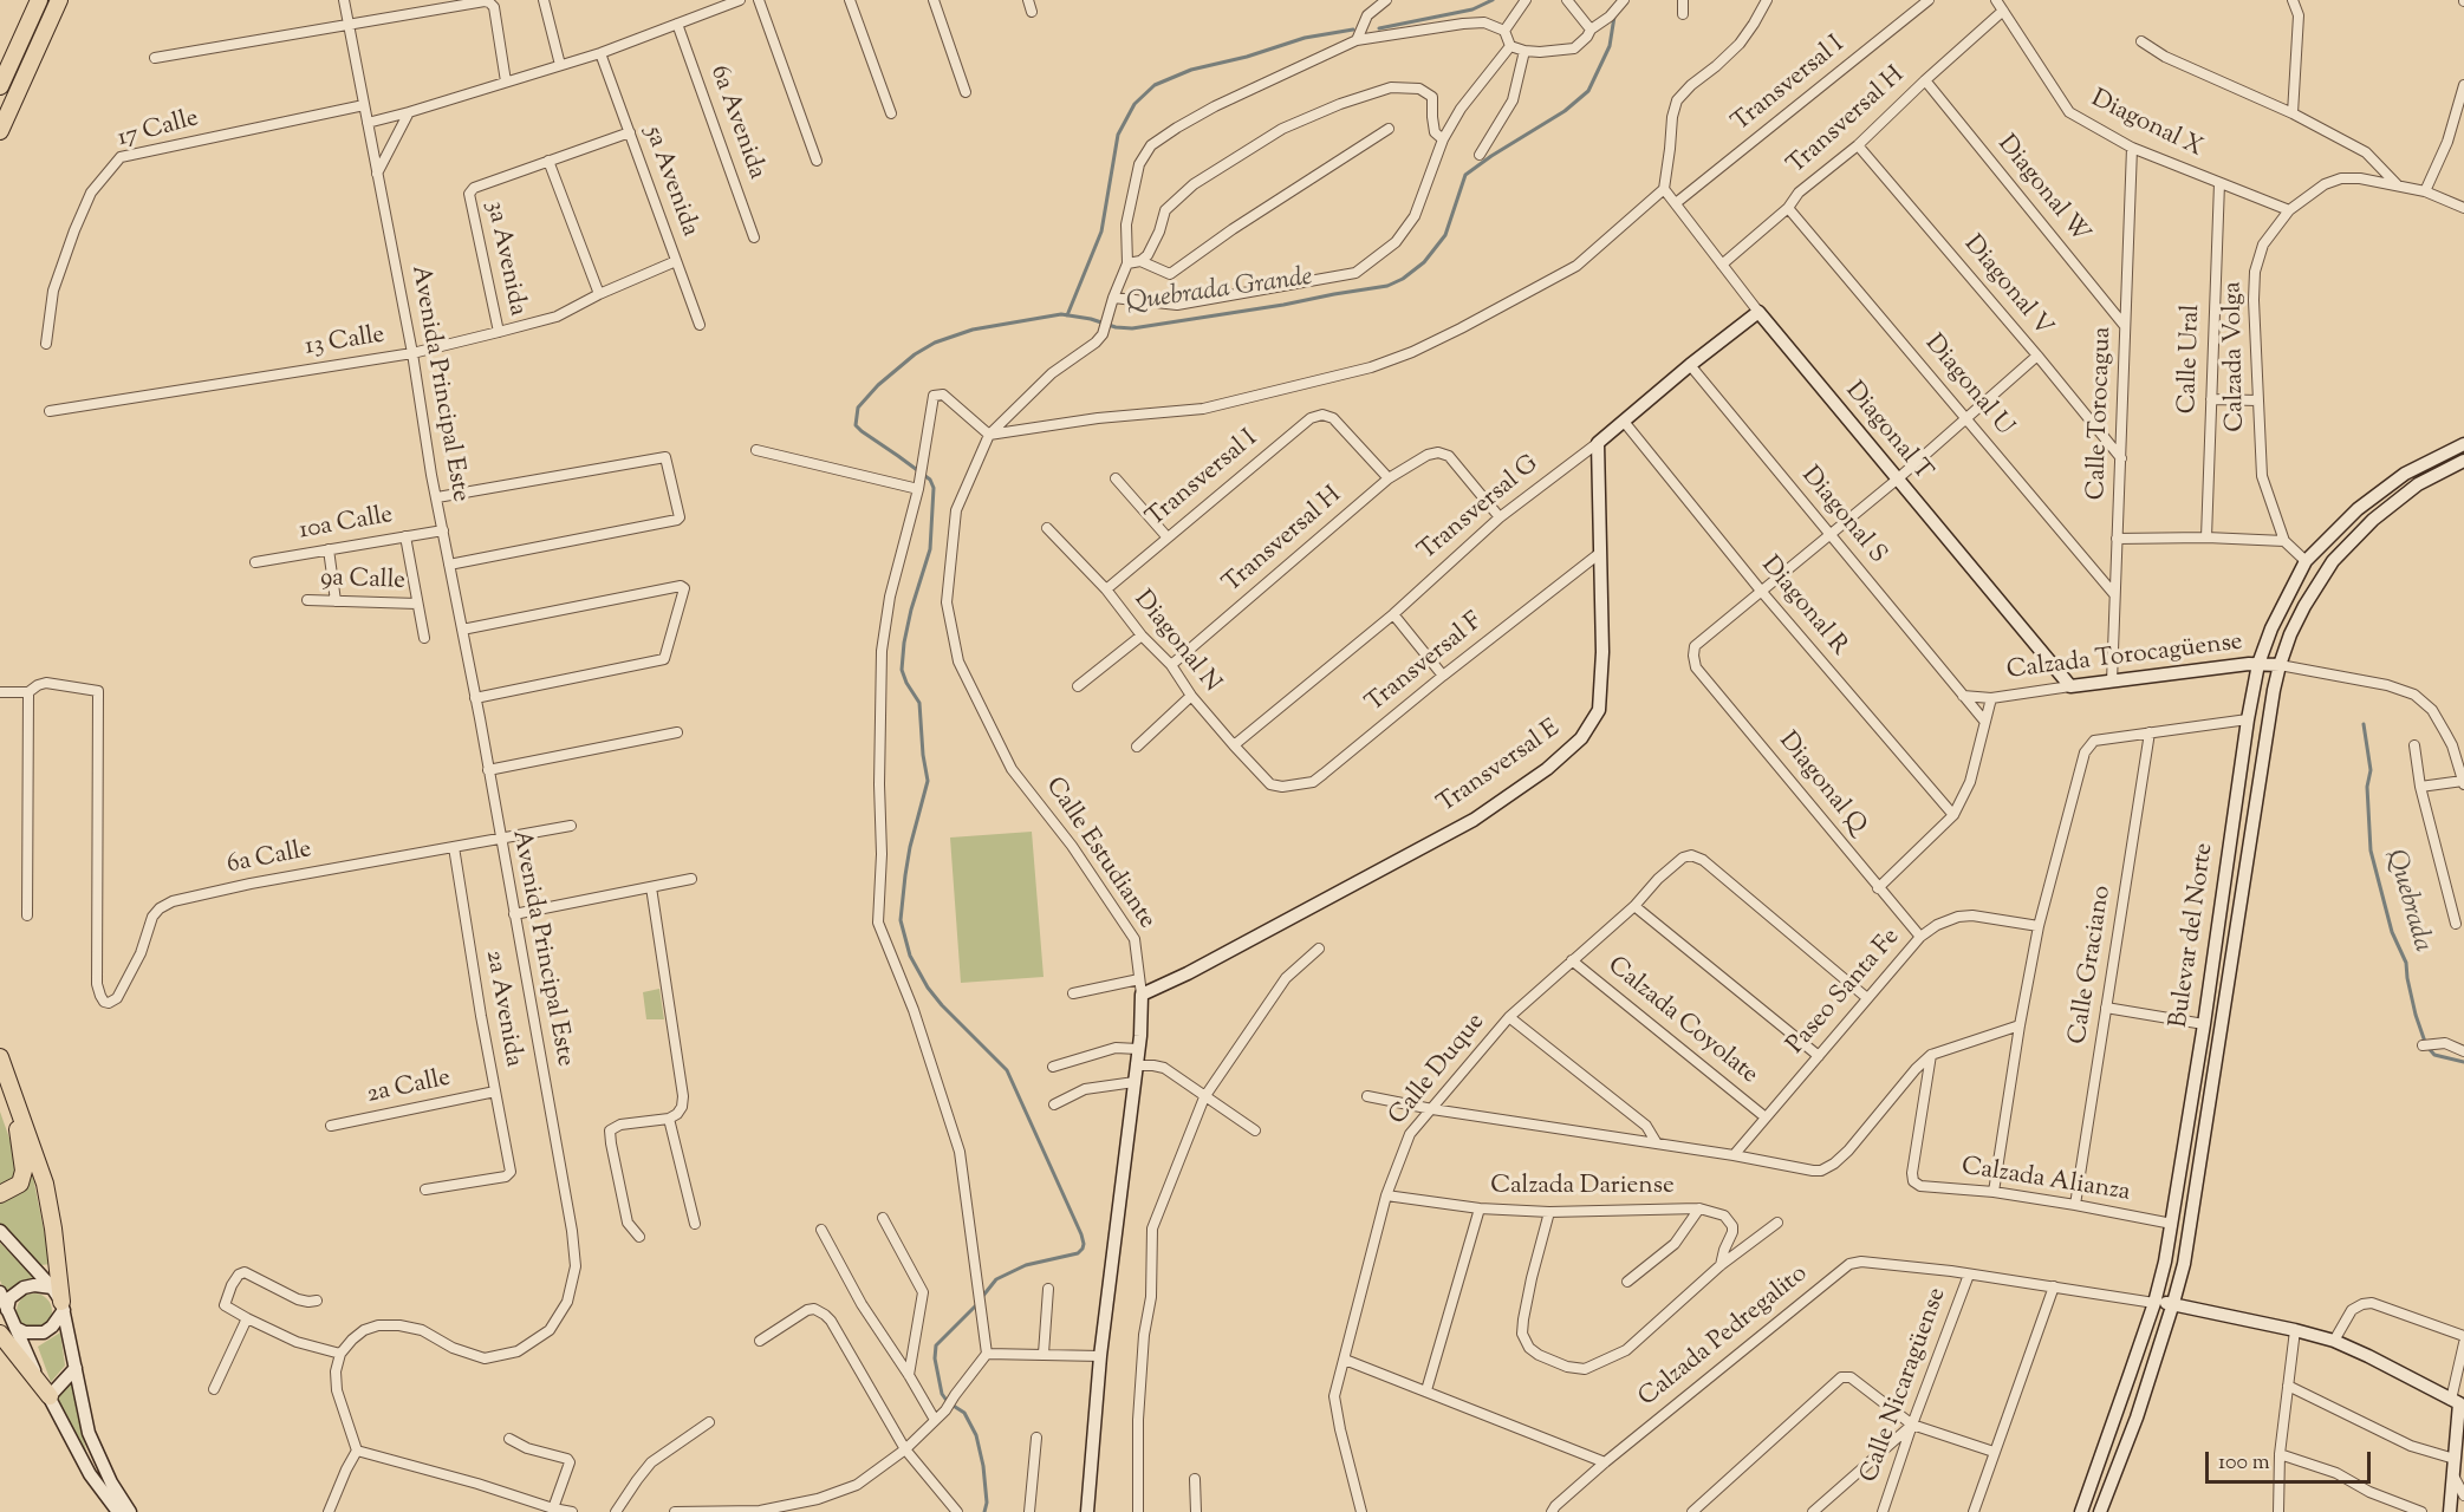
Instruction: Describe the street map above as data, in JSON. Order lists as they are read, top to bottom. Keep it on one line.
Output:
{"streets":{"street":["Transversal I","Transversal H","6a Avenida","Diagonal X","17 Calle","5a Avenida","Diagonal W","3a Avenida","Diagonal V","13 Calle","Calzada Volga","Calle Ural","Avenida Principal Este","Diagonal U","Calle Torocagua","Diagonal T","Transversal G","Diagonal S","10a Calle","9a Calle","Diagonal R","Diagonal N","Calzada Torocagüense","Transversal F","Transversal E","Diagonal Q","Calle Estudiante","6a Calle","Bulevar del Norte","Calle Graciano","Paseo Santa Fe","2a Avenida","Calzada Coyolate","Calle Duque","2a Calle","Calzada Alianza","Calzada Dariense","Calzada Pedregalito","Calle Nicaragüense"]},"crossings":[["Transversal I","Transversal H"],["Transversal I","Diagonal T"],["Transversal I","Diagonal N"],["Transversal H","Diagonal X"],["Transversal H","Diagonal W"],["Transversal H","Diagonal V"],["Transversal H","Diagonal U"],["Transversal H","Diagonal T"],["Transversal H","Transversal G"],["Transversal H","Diagonal N"],["Diagonal X","Calzada Volga"],["Diagonal X","Calle Ural"],["Diagonal X","Calle Torocagua"],["17 Calle","Avenida Principal Este"],["5a Avenida","13 Calle"],["Diagonal W","Calle Torocagua"],["3a Avenida","13 Calle"],["Diagonal V","Calle Torocagua"],["13 Calle","Avenida Principal Este"],["Calzada Volga","Bulevar del Norte"],["Avenida Principal Este","10a Calle"],["Avenida Principal Este","6a Calle"],["Diagonal U","Calle Torocagua"],["Calle Torocagua","Calzada Torocagüense"],["Diagonal T","Transversal G"],["Diagonal T","Calzada Torocagüense"],["Transversal G","Diagonal S"],["Transversal G","Diagonal R"],["Transversal G","Diagonal N"],["Transversal G","Transversal E"],["Diagonal S","Calzada Torocagüense"],["Diagonal R","Calzada Torocagüense"],["Diagonal R","Diagonal Q"],["Diagonal N","Transversal F"],["Calzada Torocagüense","Diagonal Q"],["Calzada Torocagüense","Bulevar del Norte"],["Transversal F","Transversal E"],["Transversal E","Calle Estudiante"],["Diagonal Q","Paseo Santa Fe"],["6a Calle","2a Avenida"],["Bulevar del Norte","Calzada Alianza"],["Bulevar del Norte","Calzada Pedregalito"],["Calle Graciano","Calzada Alianza"],["Paseo Santa Fe","Calzada Coyolate"],["Paseo Santa Fe","Calle Duque"],["2a Avenida","2a Calle"],["Calzada Coyolate","Calle Duque"],["Calle Duque","Calzada Dariense"],["Calzada Pedregalito","Calle Nicaragüense"]],"water":["Quebrada Grande","Quebrada"],"scale_bar":"100 m"}
